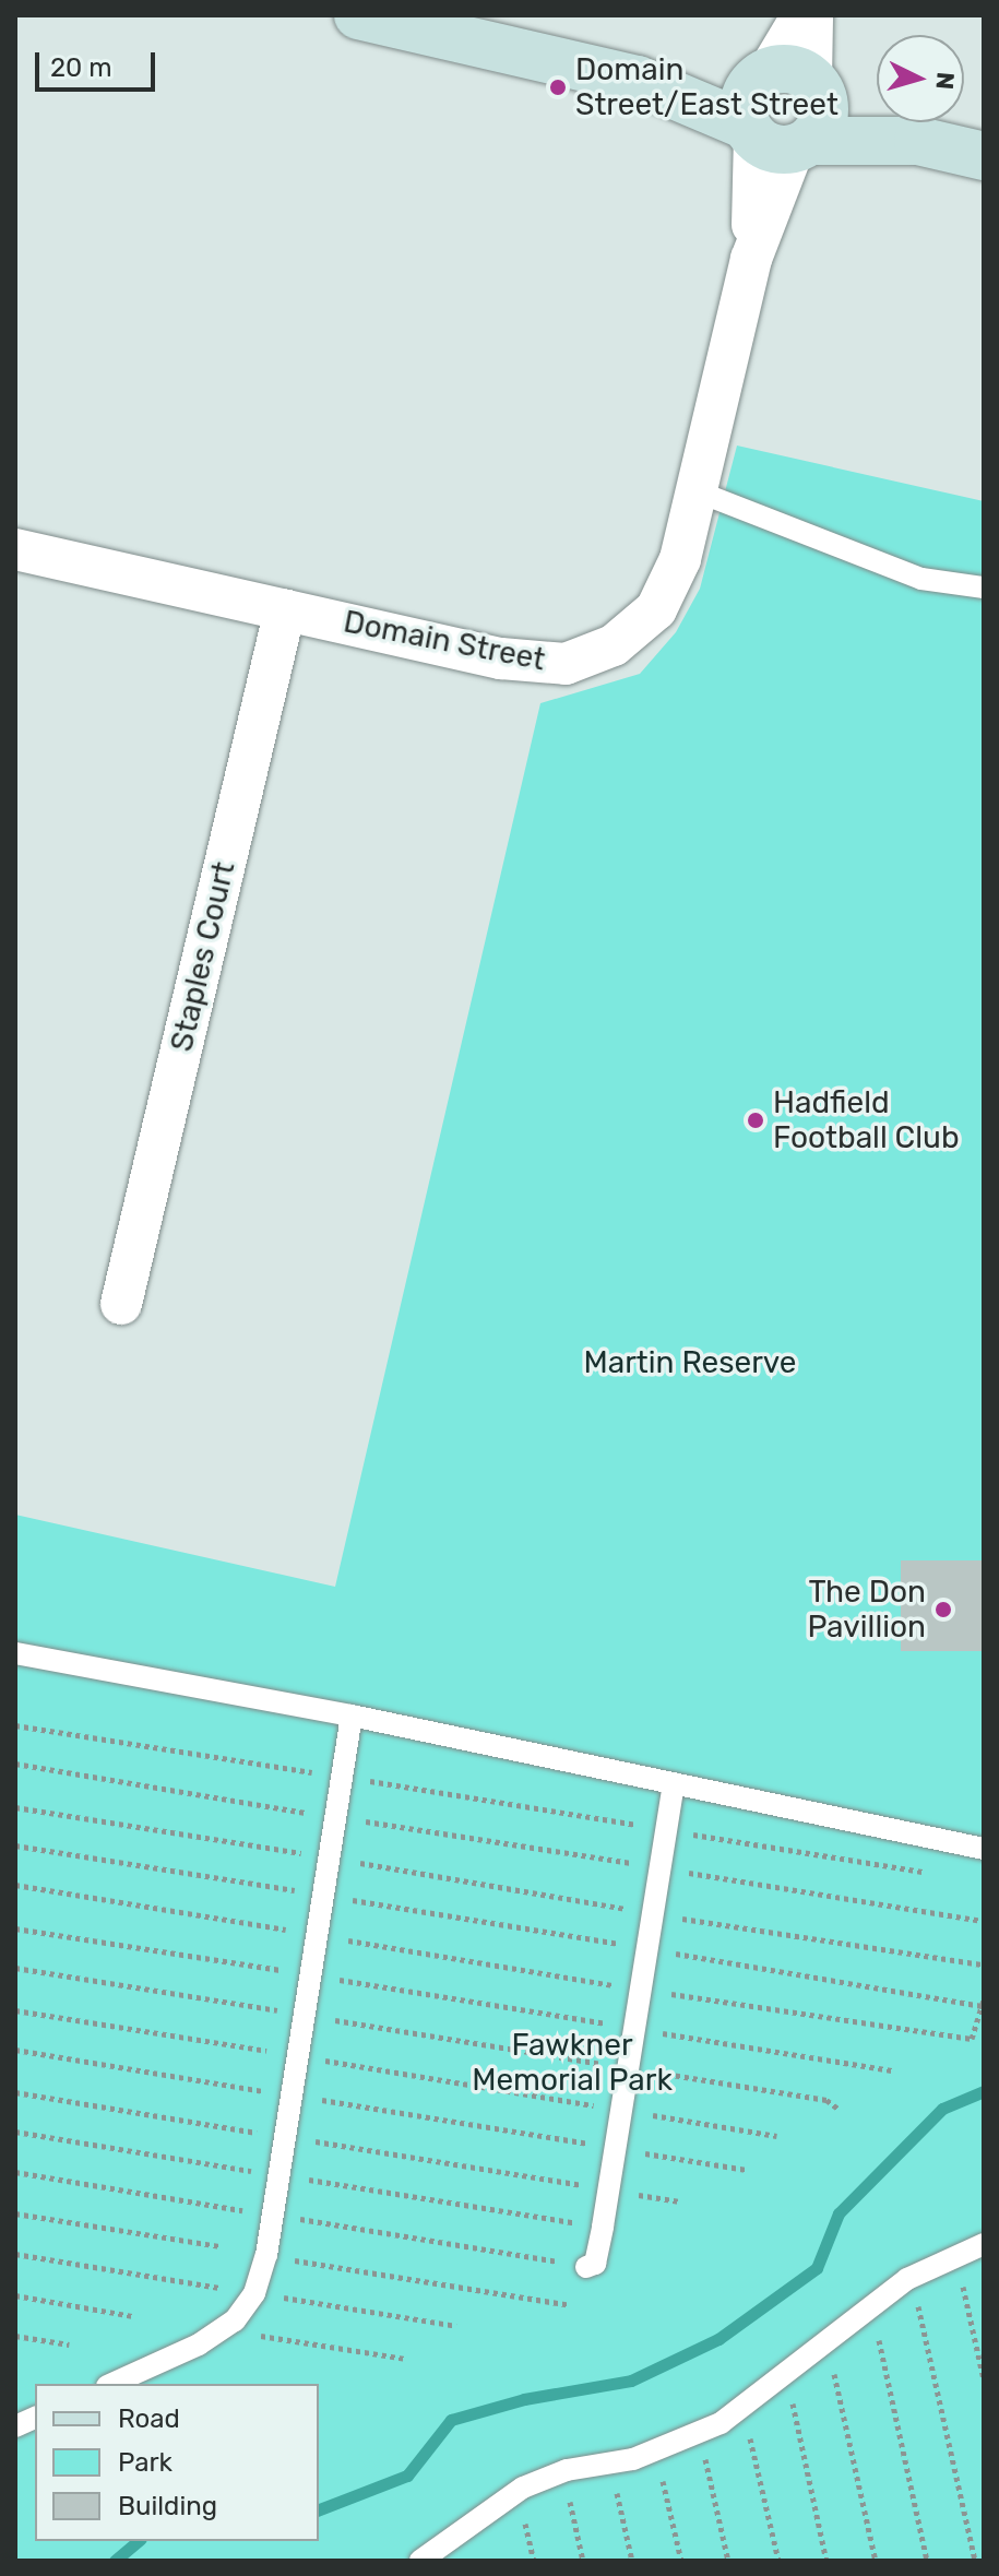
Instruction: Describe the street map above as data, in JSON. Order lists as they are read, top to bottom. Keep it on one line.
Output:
{"streets":{"street":["Domain Street","Staples Court"]},"crossings":[["Domain Street","Staples Court"]],"parks":["Martin Reserve","Fawkner Memorial Park"],"places":["Domain Street/East Street","Hadfield Football Club","The Don Pavillion"],"legend":["Road","Park","Building"],"scale_bar":"20 m","north":"right"}
